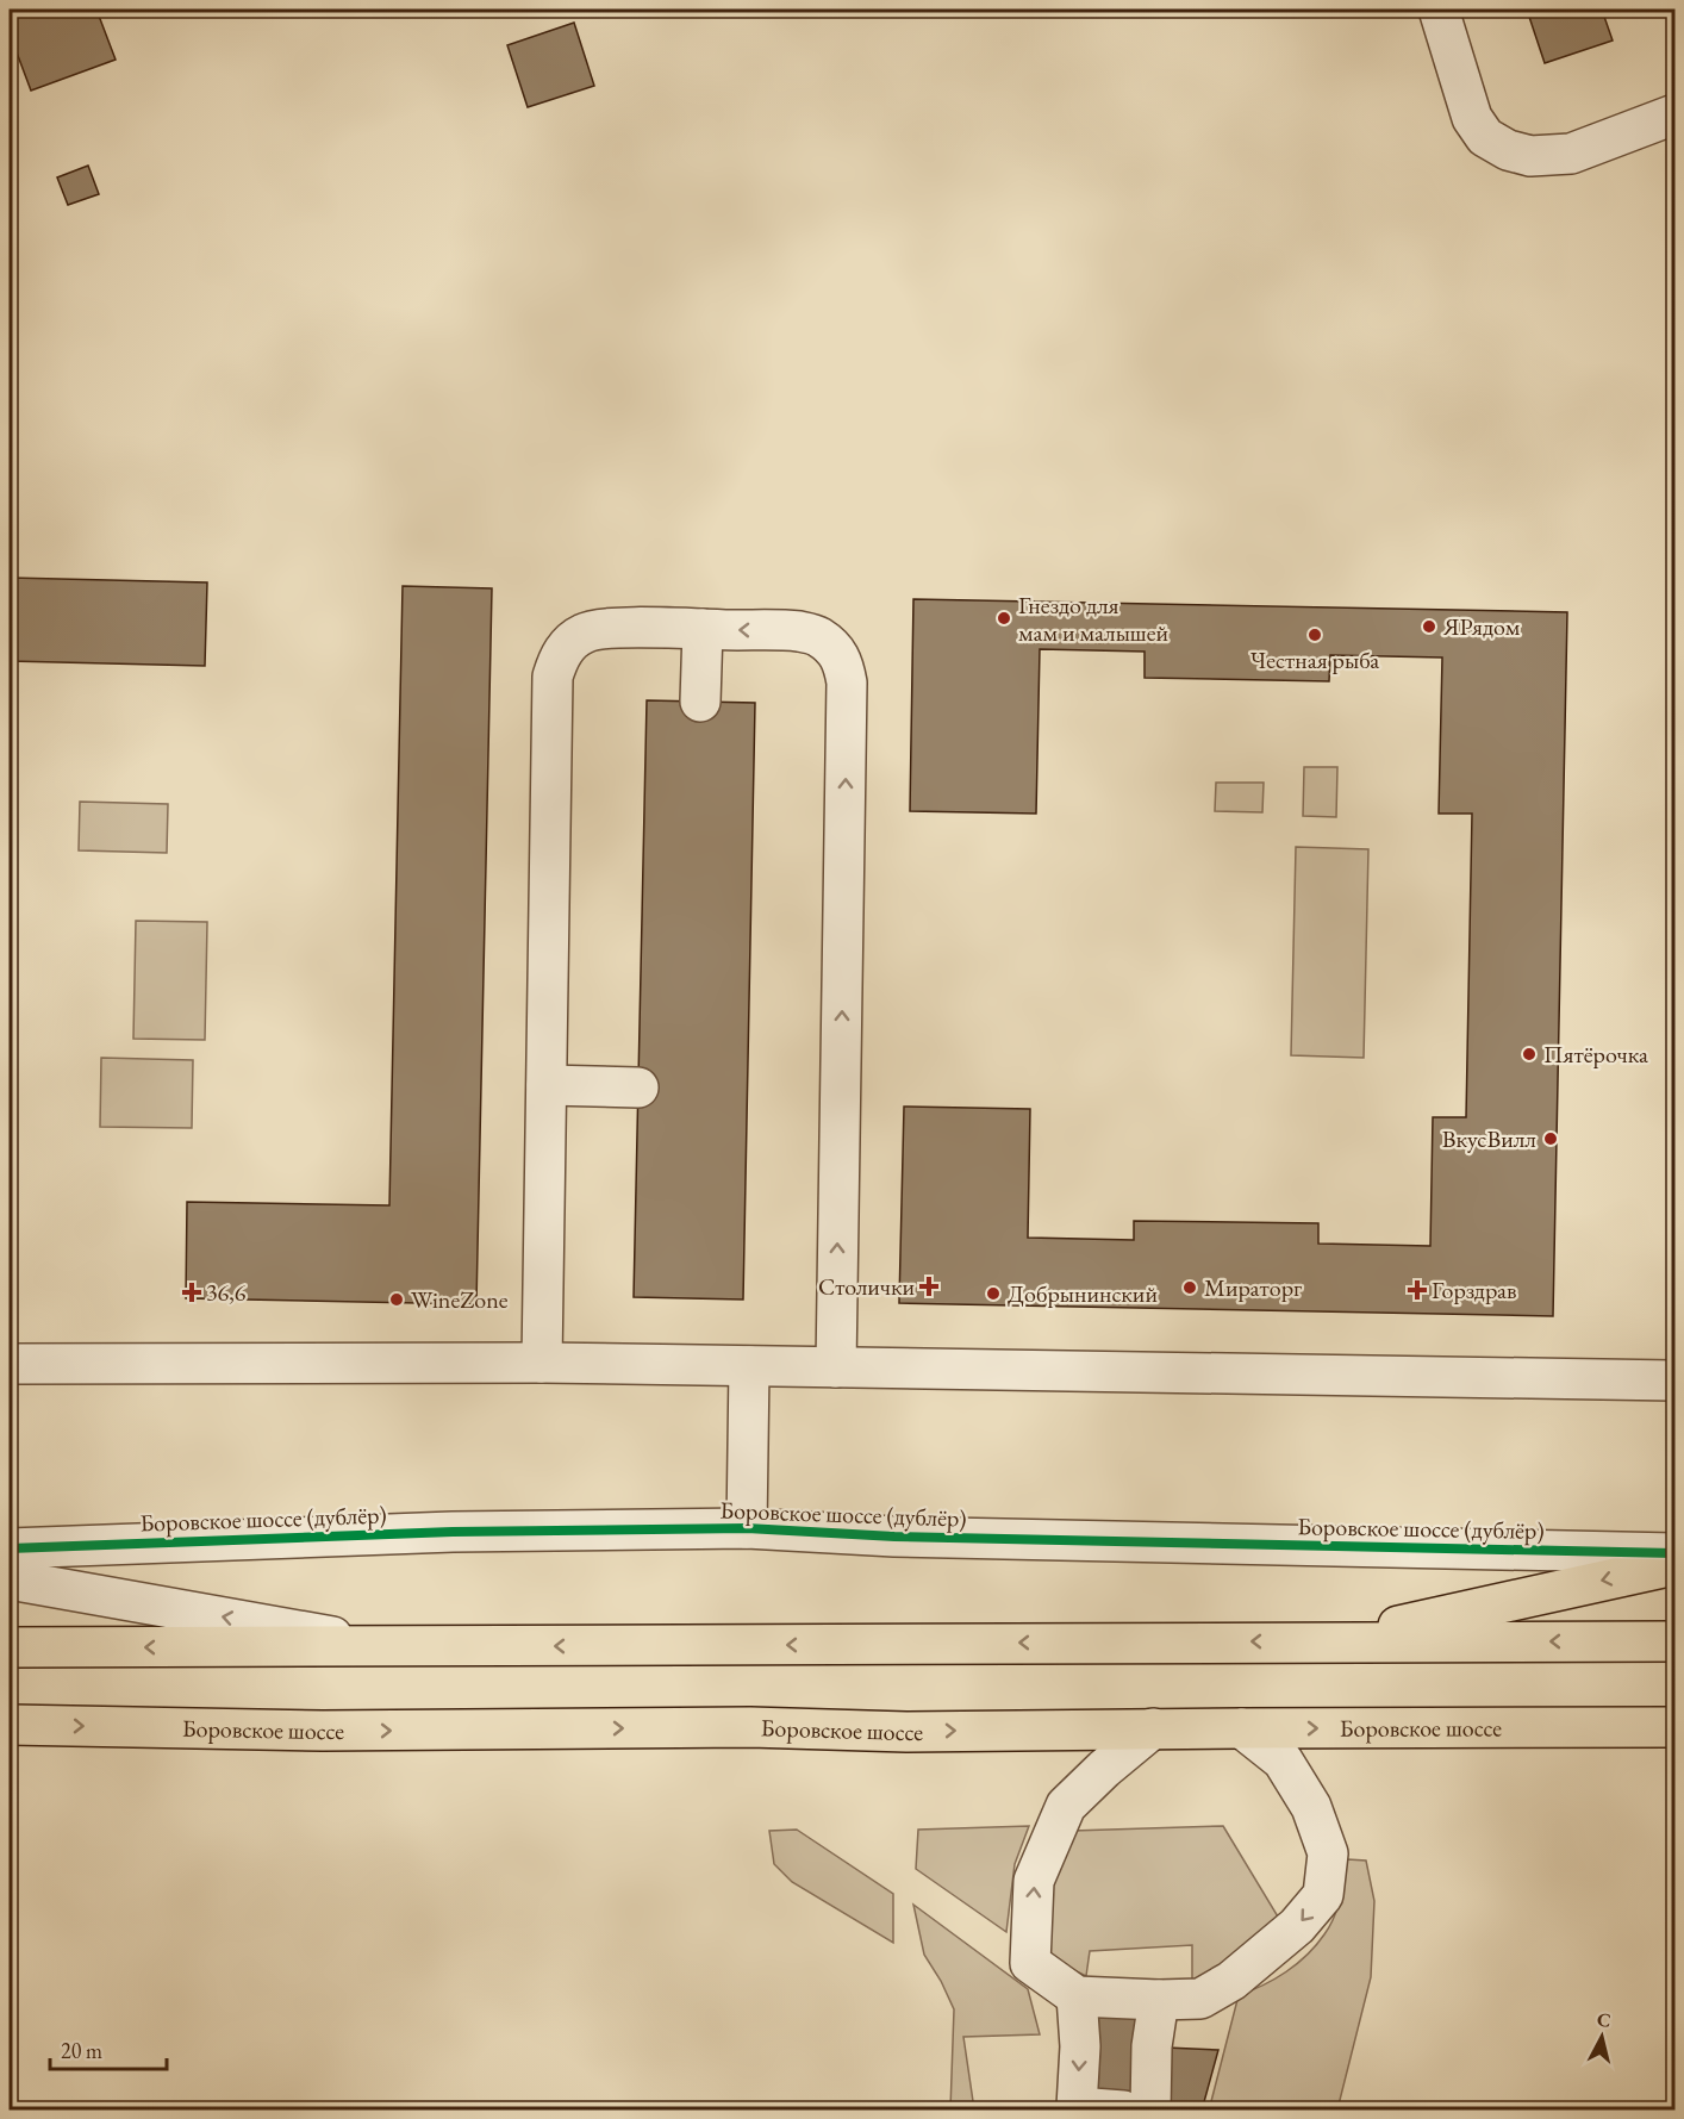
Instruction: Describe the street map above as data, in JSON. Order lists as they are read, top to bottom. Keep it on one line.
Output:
{"streets":{"main road":["Боровское шоссе"],"street":["Боровское шоссе (дублёр)"]},"places":{"other":["Гнездо для мам и малышей","ЯРядом","Честная рыба","Пятёрочка","ВкусВилл","Мираторг","Добрынинский","WineZone"],"health":["Столички","Горздрав","36,6"]},"scale_bar":"20 m","north":"top"}
